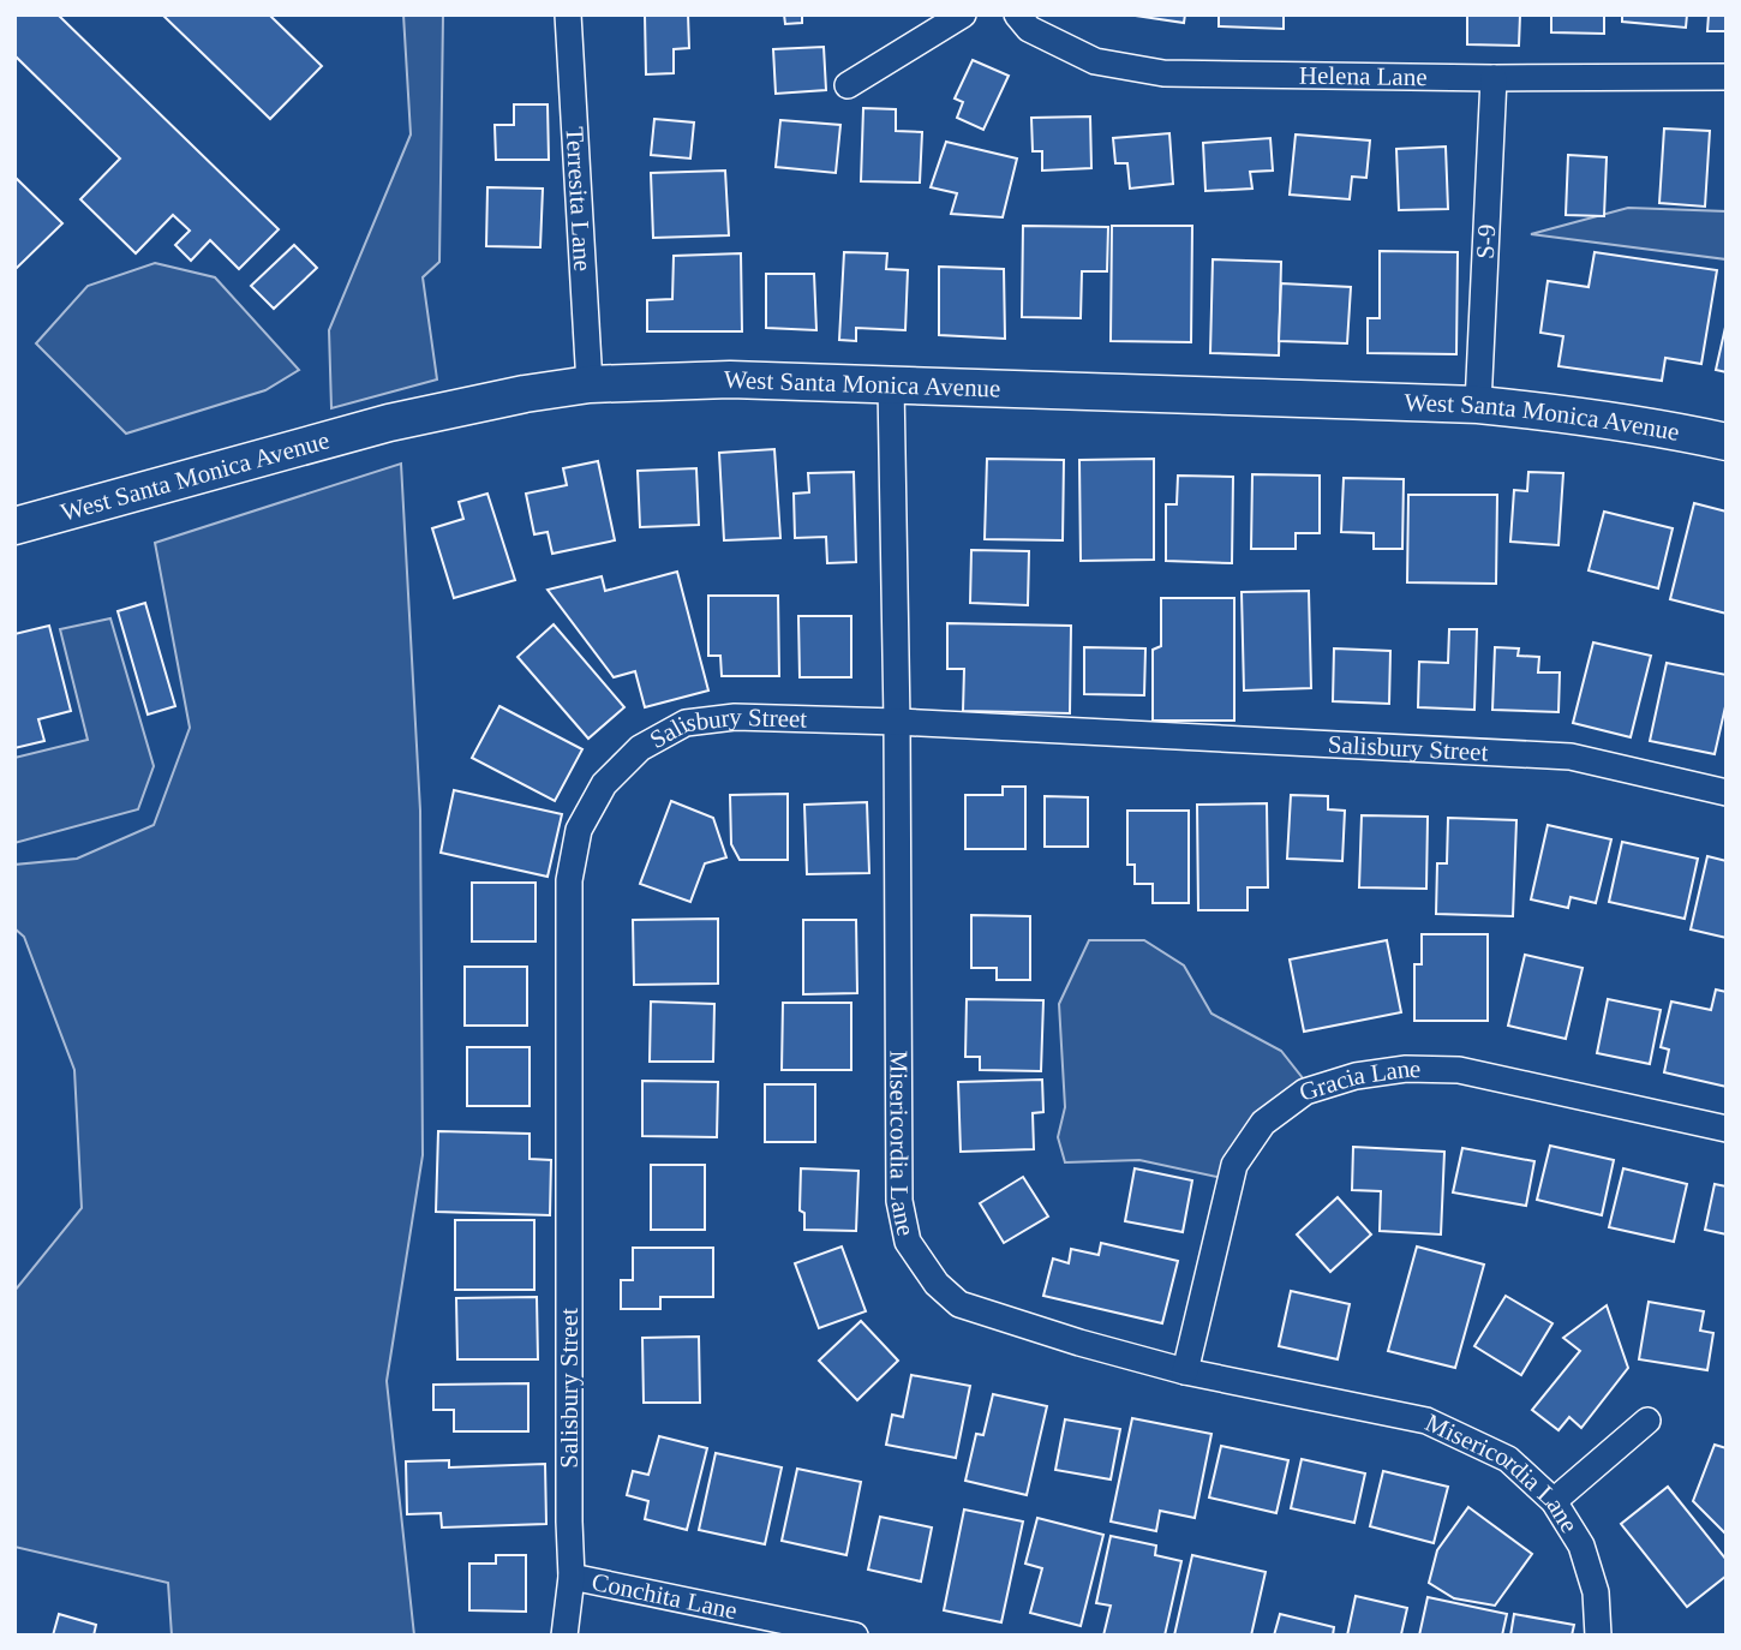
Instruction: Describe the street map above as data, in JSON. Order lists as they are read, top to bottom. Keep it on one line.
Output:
{"streets":{"main road":["West Santa Monica Avenue"],"street":["Helena Lane","Terresita Lane","S-9","Salisbury Street","Gracia Lane","Misericordia Lane","Conchita Lane"]},"crossings":[["Helena Lane","S-9"],["Terresita Lane","West Santa Monica Avenue"],["S-9","West Santa Monica Avenue"],["West Santa Monica Avenue","Misericordia Lane"],["Salisbury Street","Misericordia Lane"],["Salisbury Street","Conchita Lane"],["Gracia Lane","Misericordia Lane"]]}
